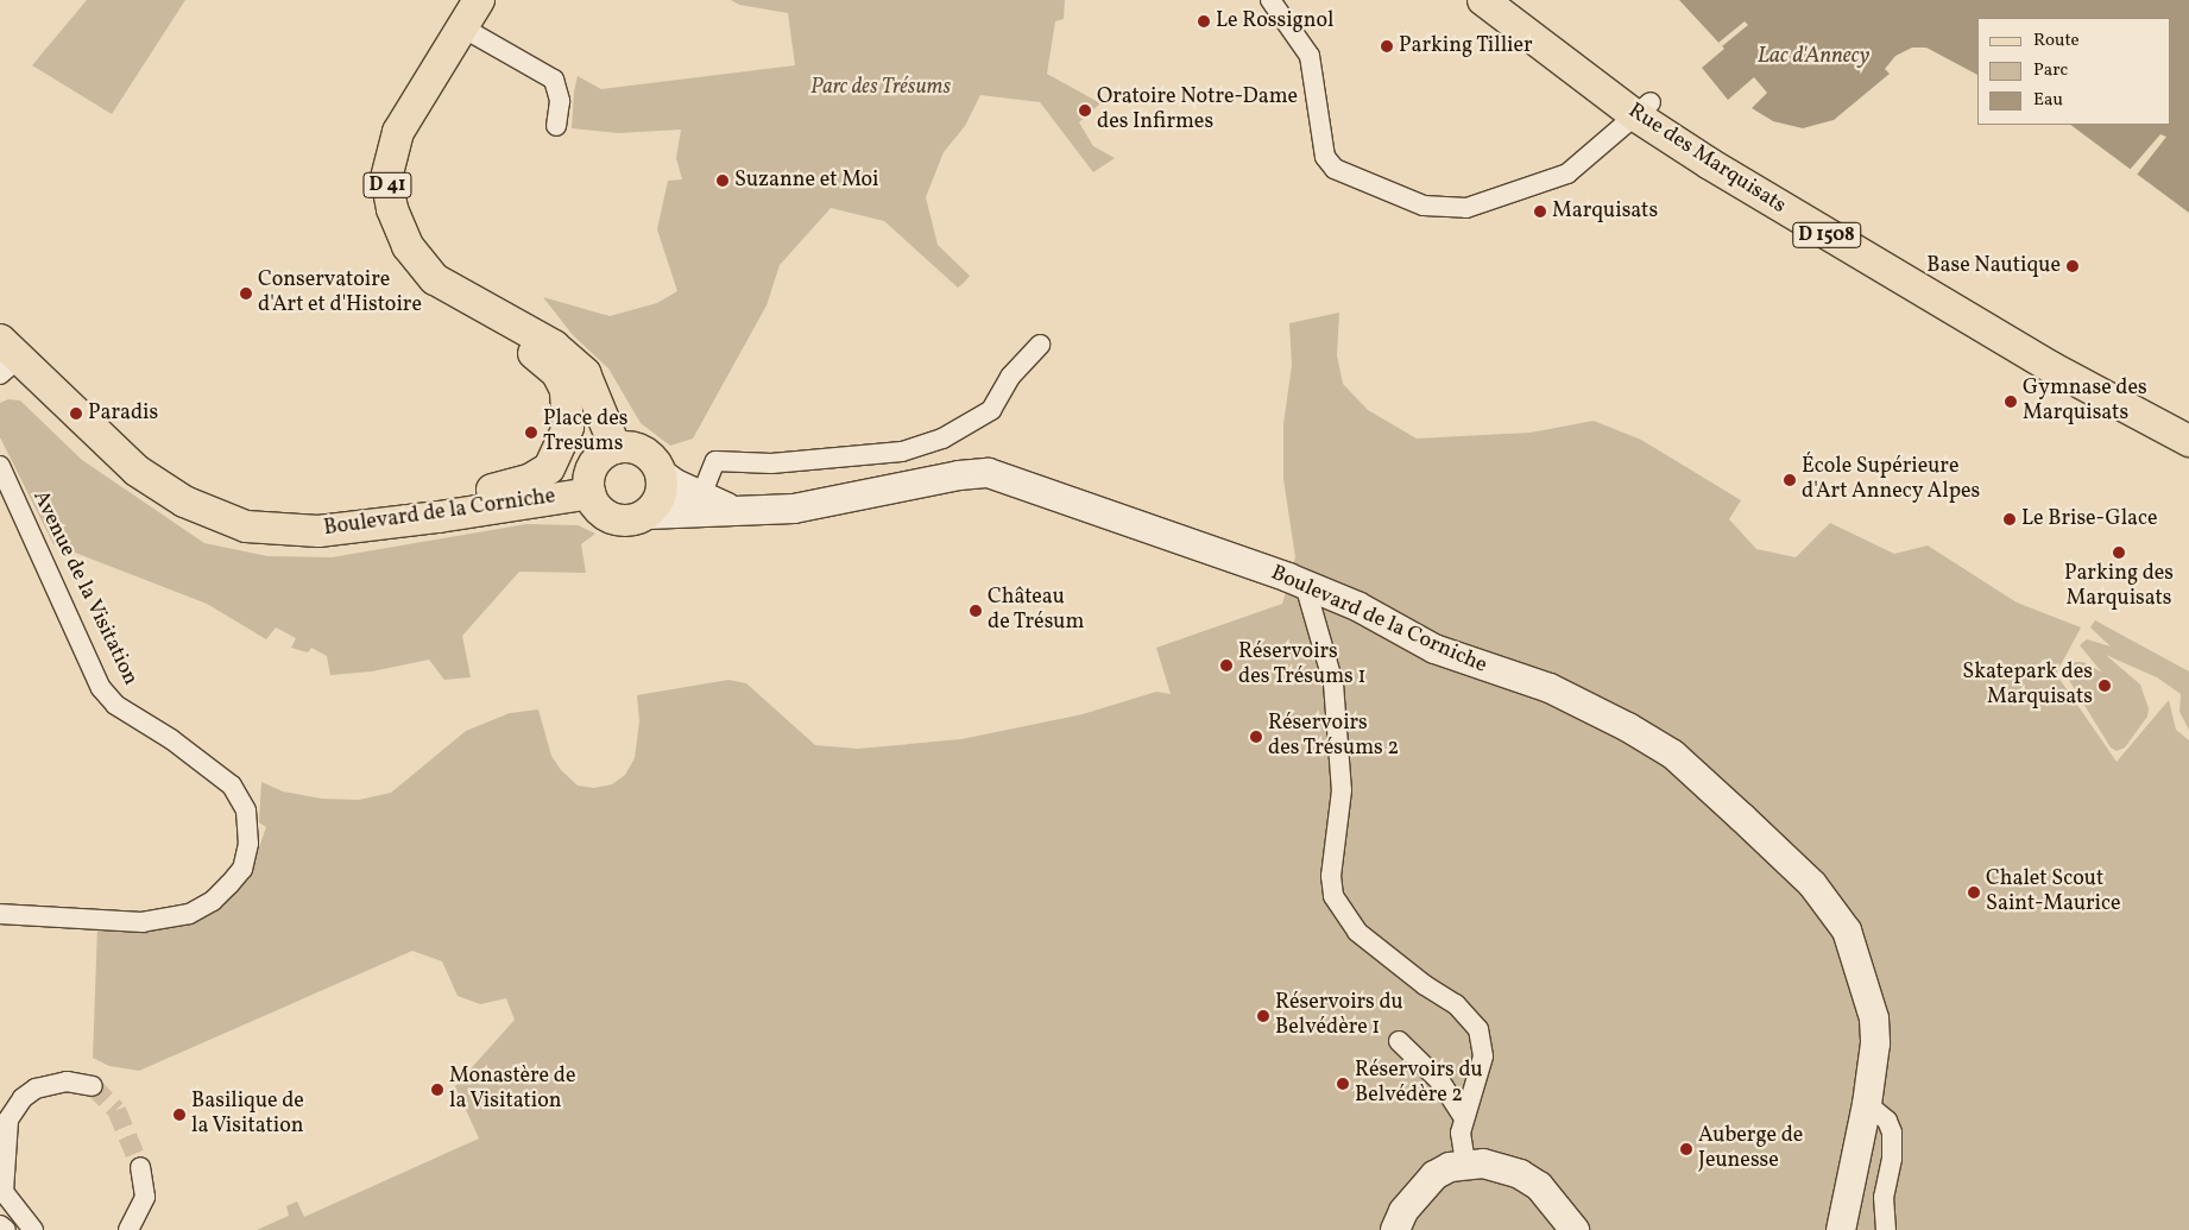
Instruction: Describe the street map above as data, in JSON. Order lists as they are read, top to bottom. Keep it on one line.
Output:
{"streets":{"main road":["Rue des Marquisats","D 41","D 1508","Boulevard de la Corniche"],"street":["Avenue de la Visitation"]},"crossings":[["D 41","Boulevard de la Corniche"]],"water":["Lac d'Annecy"],"parks":["Parc des Trésums"],"places":["Le Rossignol","Parking Tillier","Oratoire Notre-Dame des Infirmes","Suzanne et Moi","Marquisats","Base Nautique","Conservatoire d'Art et d'Histoire","Gymnase des Marquisats","Paradis","Place des Tresums","École Supérieure d'Art Annecy Alpes","Le Brise-Glace","Parking des Marquisats","Château de Trésum","Réservoirs des Trésums 1","Skatepark des Marquisats","Réservoirs des Trésums 2","Chalet Scout Saint-Maurice","Réservoirs du Belvédère 1","Réservoirs du Belvédère 2","Monastère de la Visitation","Basilique de la Visitation","Auberge de Jeunesse"],"legend":["Route","Parc","Eau"]}
